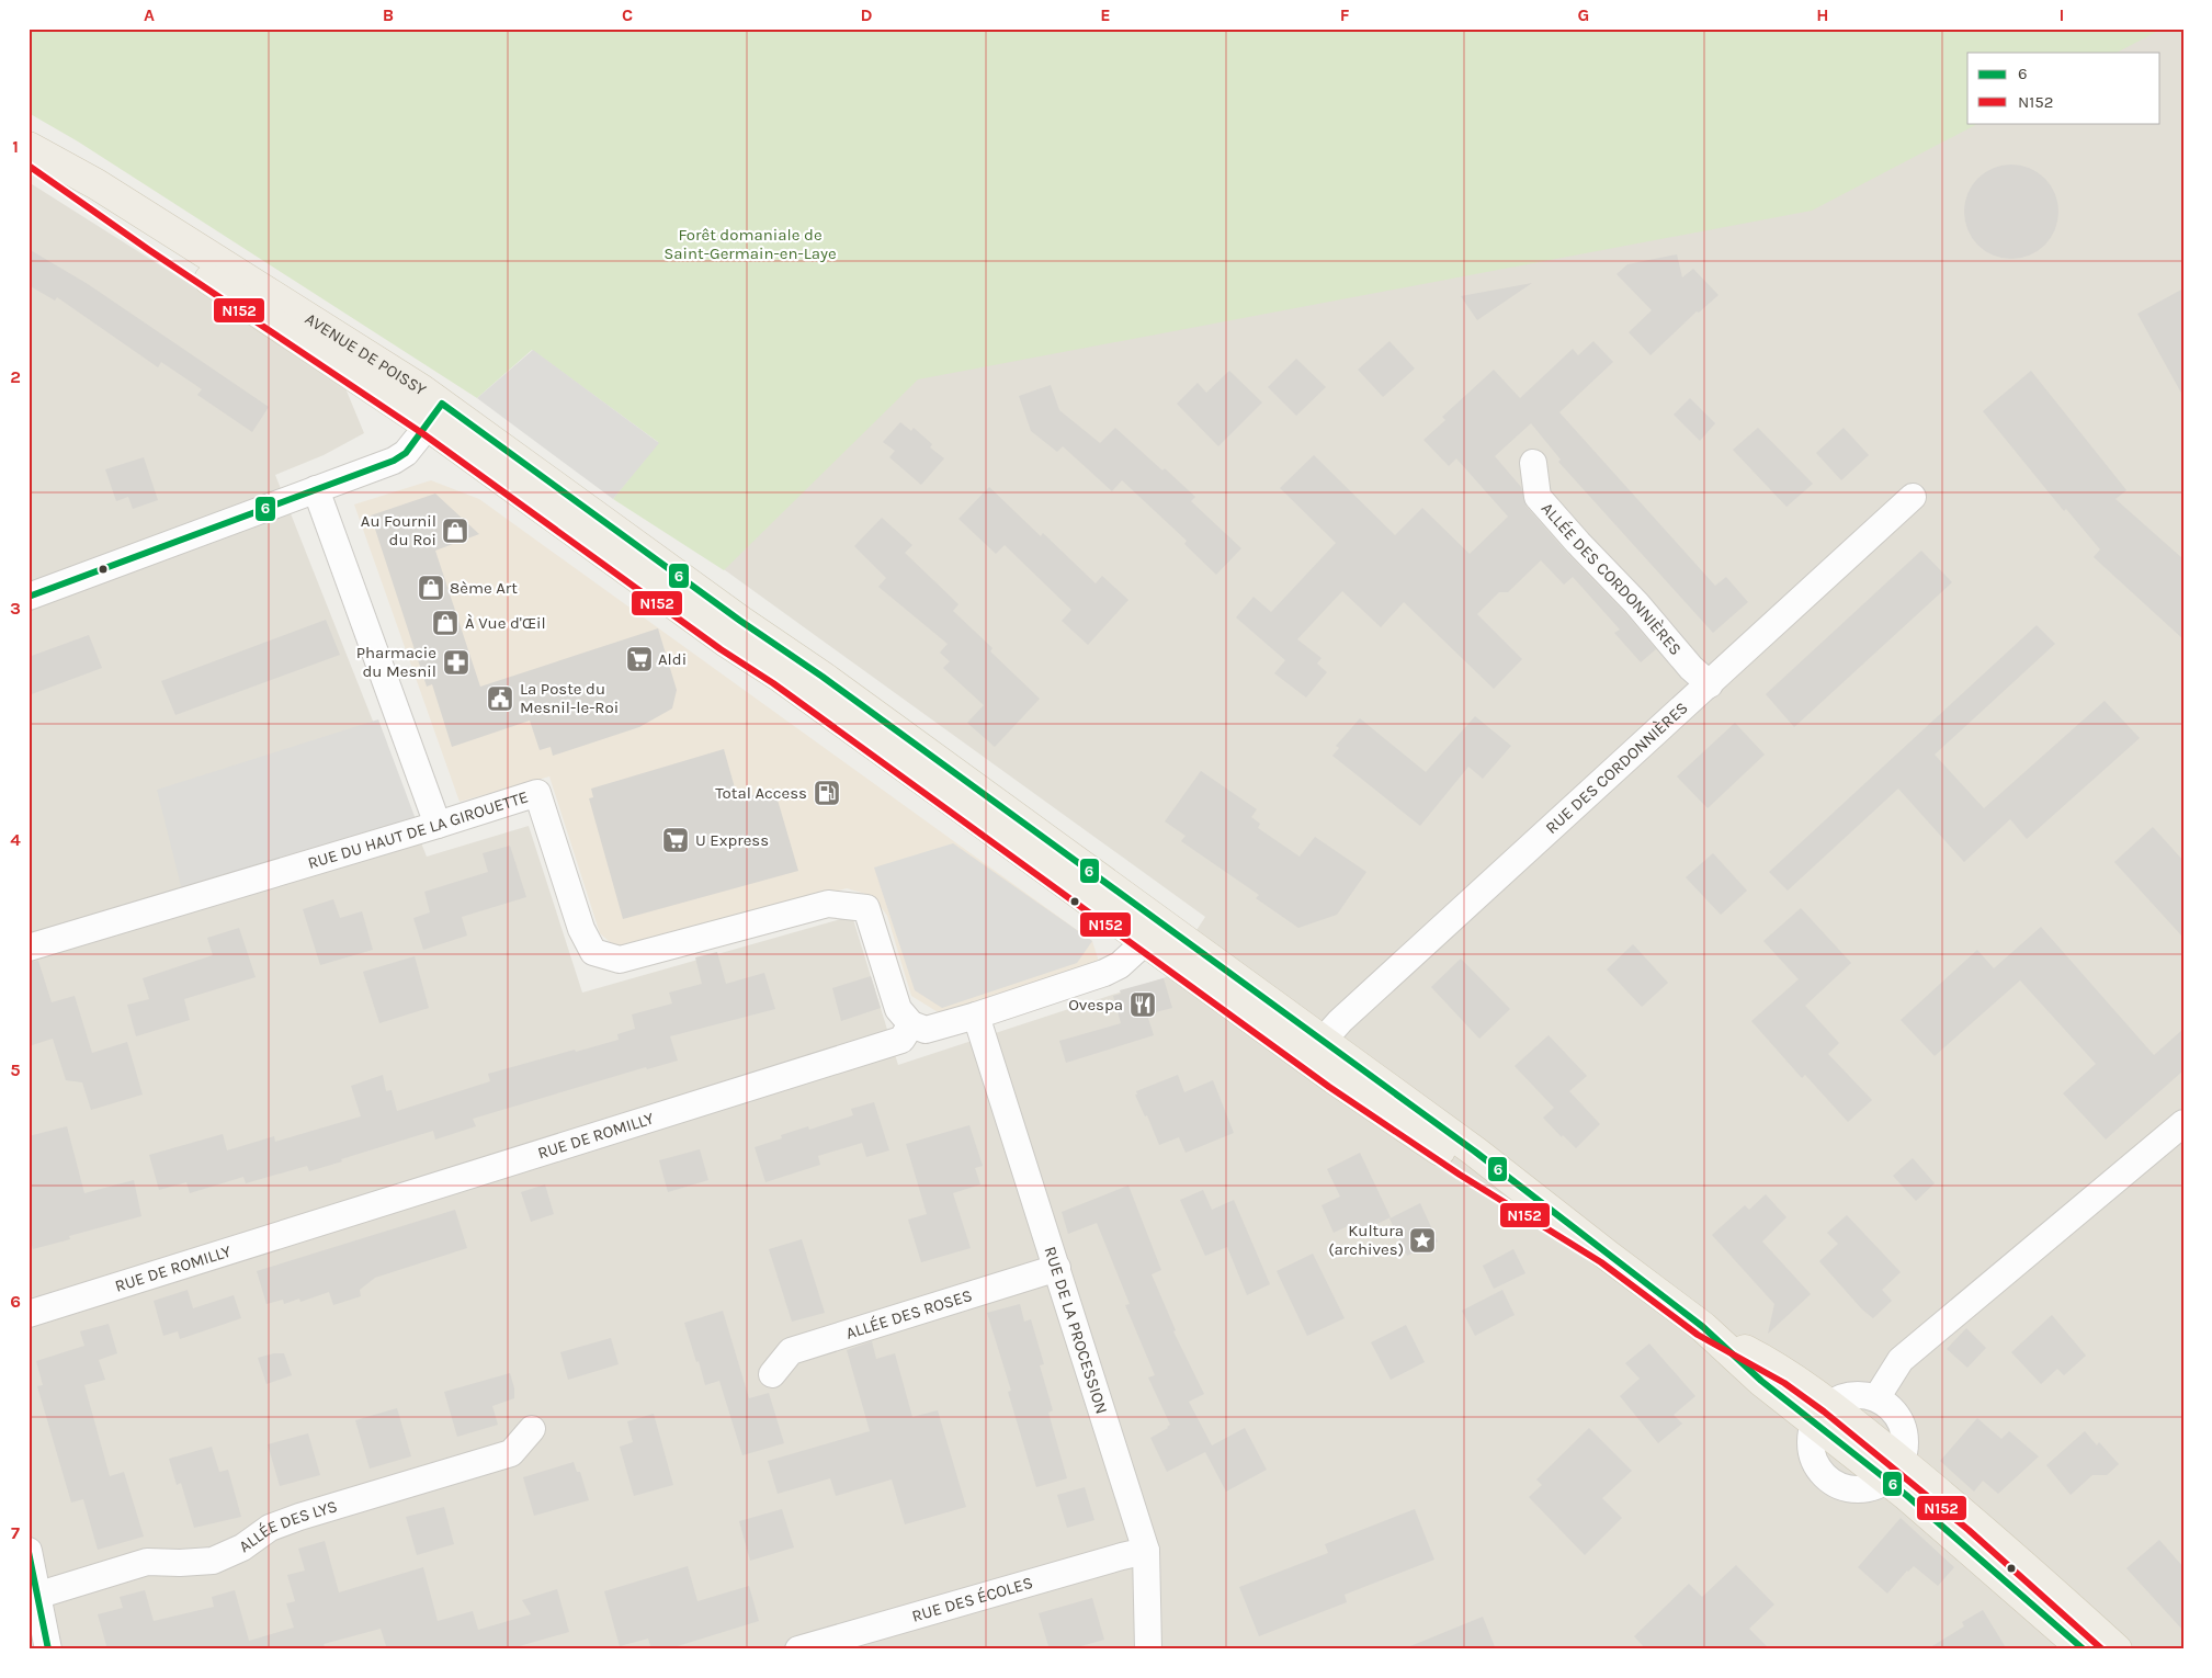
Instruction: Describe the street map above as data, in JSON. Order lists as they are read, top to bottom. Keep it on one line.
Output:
{"streets":{"main road":["AVENUE DE POISSY"],"street":["ALLÉE DES CORDONNIÈRES","RUE DES CORDONNIÈRES","RUE DU HAUT DE LA GIROUETTE","RUE DE ROMILLY","ALLÉE DES ROSES","RUE DE LA PROCESSION","ALLÉE DES LYS","RUE DES ÉCOLES"]},"crossings":[["AVENUE DE POISSY","RUE DES CORDONNIÈRES"],["ALLÉE DES CORDONNIÈRES","RUE DES CORDONNIÈRES"],["RUE DU HAUT DE LA GIROUETTE","RUE DE ROMILLY"],["ALLÉE DES ROSES","RUE DE LA PROCESSION"],["RUE DE LA PROCESSION","RUE DES ÉCOLES"]],"parks":["Forêt domaniale de Saint-Germain-en-Laye"],"places":{"shop":["Au Fournil du Roi","8ème Art","À Vue d'Œil"],"supermarket":["Aldi","U Express"],"pharmacy":["Pharmacie du Mesnil"],"public building":["La Poste du Mesnil-le-Roi"],"fuel station":["Total Access"],"restaurant":["Ovespa"],"place":["Kultura (archives)"]},"lines":["transit line N152","transit line 6"],"legend":["6","N152"],"grid":{"columns":["A","B","C","D","E","F","G","H","I"],"rows":["1","2","3","4","5","6","7"]}}
